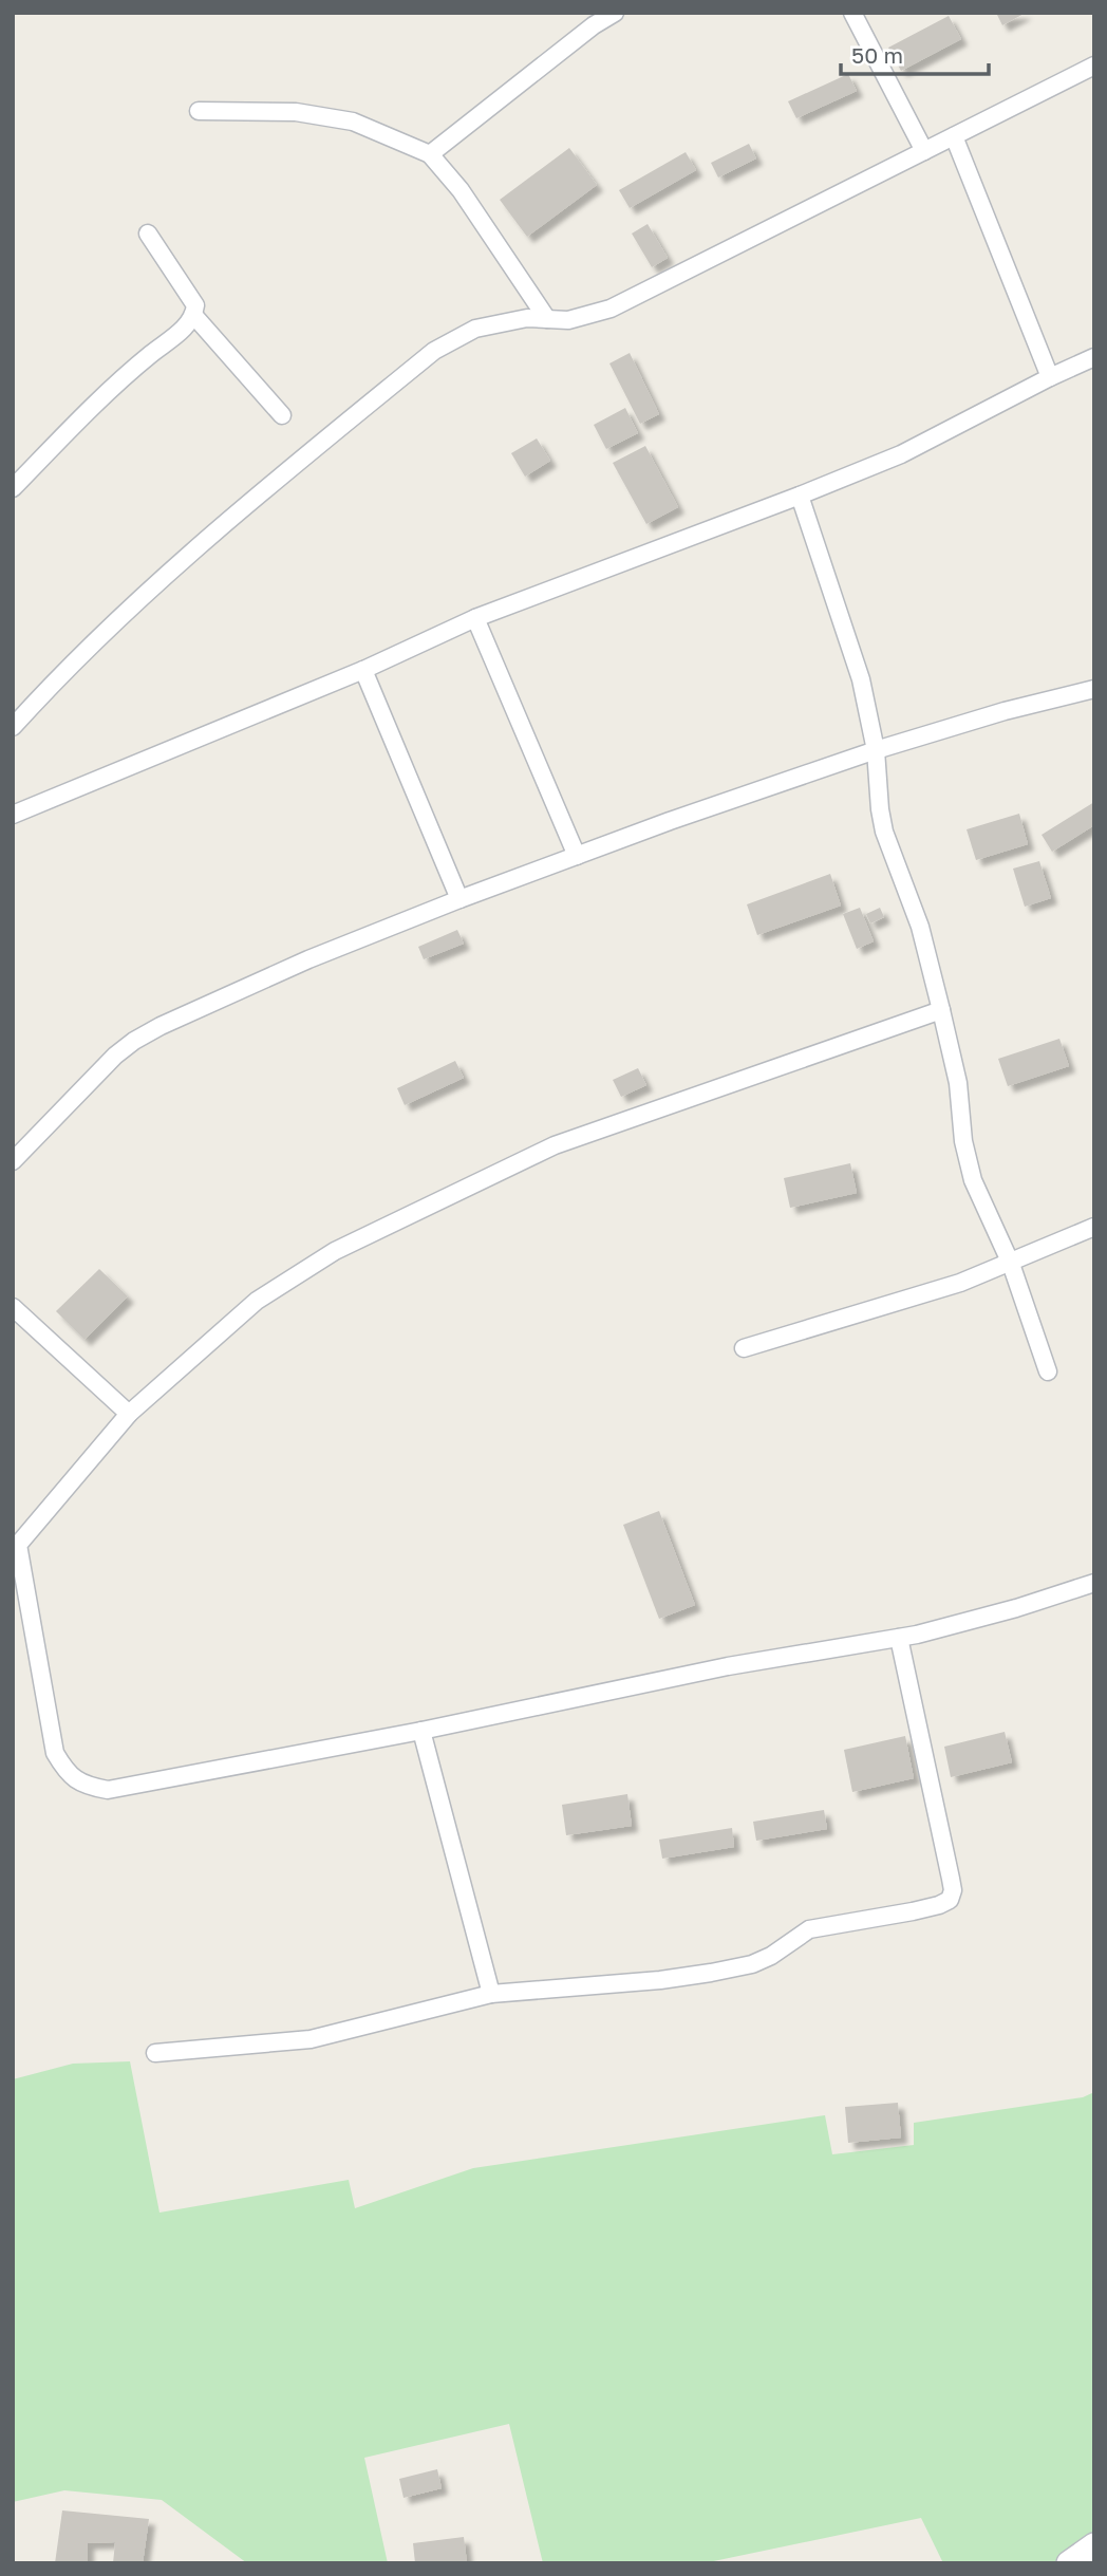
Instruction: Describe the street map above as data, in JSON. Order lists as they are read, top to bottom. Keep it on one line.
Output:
{"scale_bar":"50 m"}
